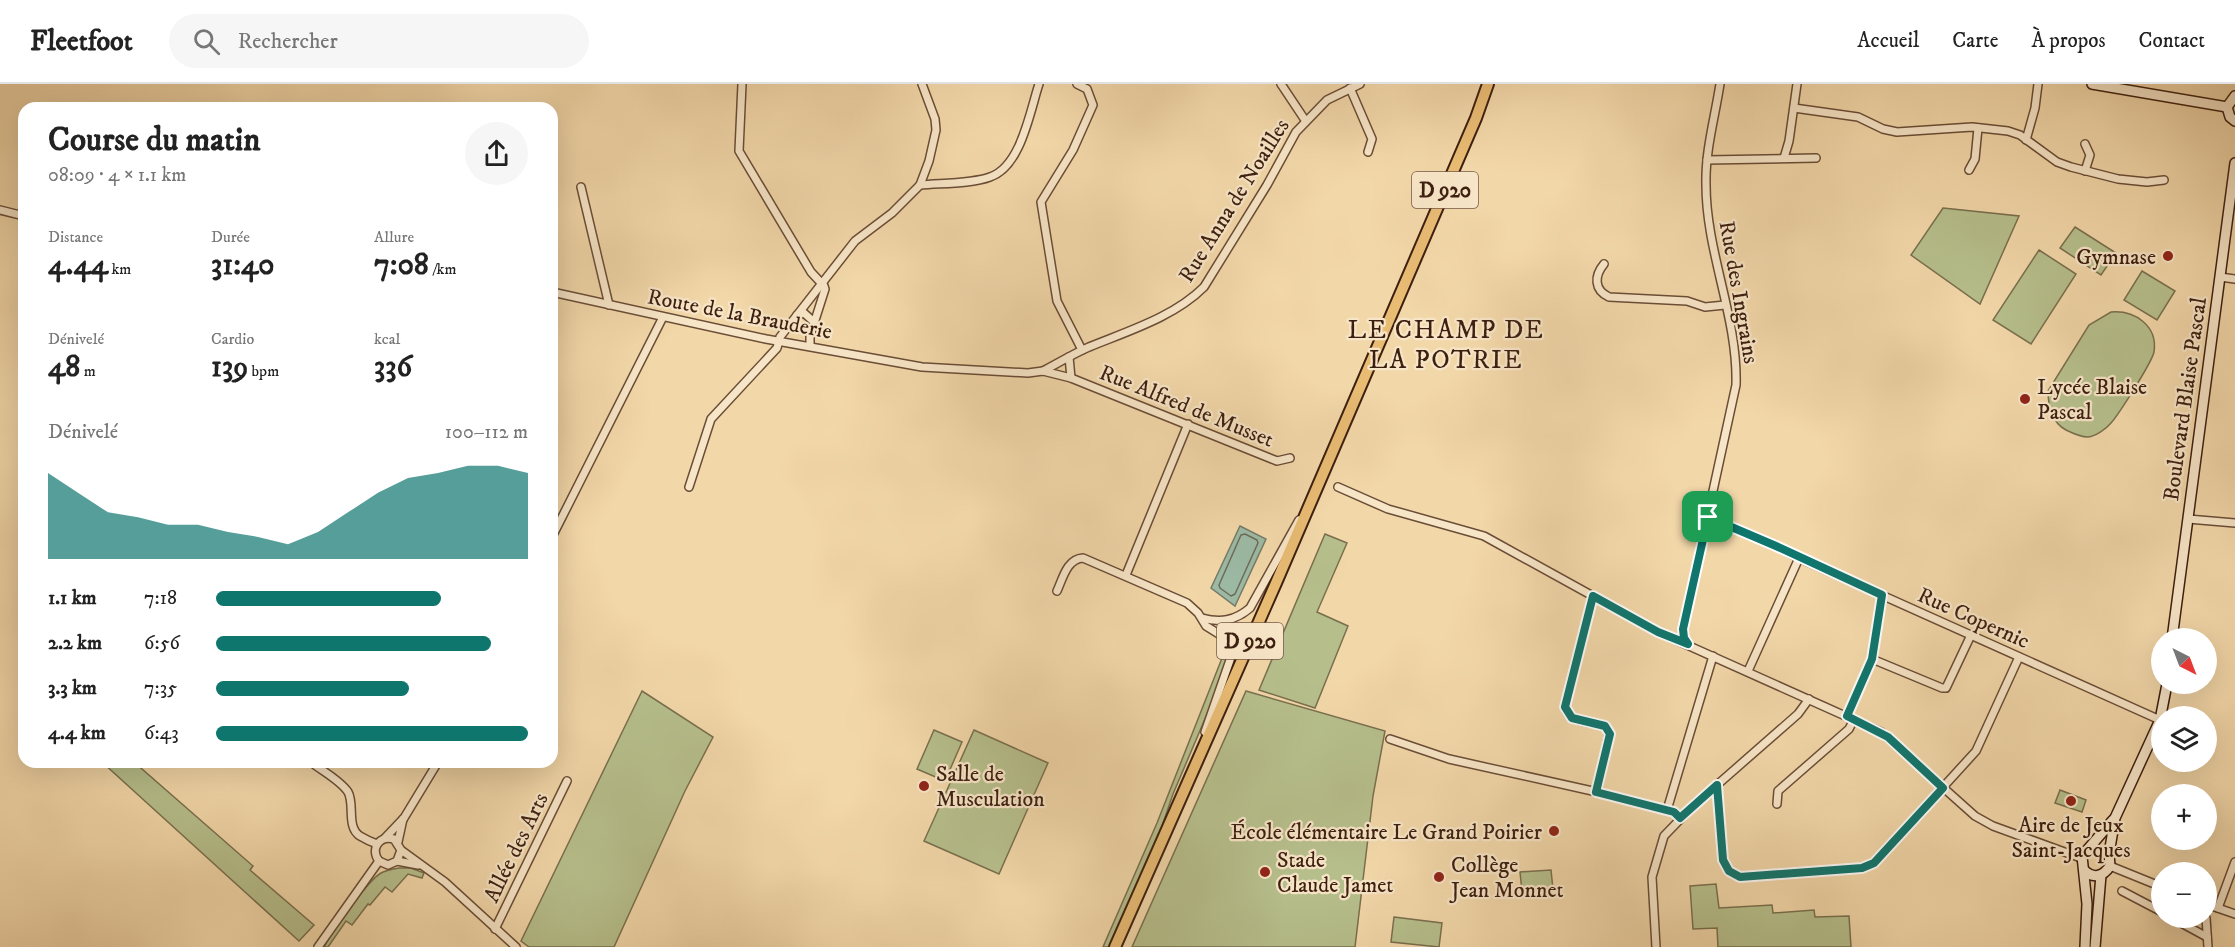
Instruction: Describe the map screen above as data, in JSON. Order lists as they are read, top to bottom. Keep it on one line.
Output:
{"streets":{"main road":["D 920"],"street":["Rue Anna de Noailles","Rue des Ingrains","Route de la Brauderie","Boulevard Blaise Pascal","Rue Alfred de Musset","Rue Copernic","Allée des Arts"]},"crossings":[["Rue Anna de Noailles","Rue Alfred de Musset"],["Rue des Ingrains","Rue Copernic"],["Route de la Brauderie","Rue Alfred de Musset"]],"districts":["LE CHAMP DE LA POTRIE"],"places":["Gymnase","Lycée Blaise Pascal","Salle de Musculation","Aire de Jeux Saint-Jacques","École élémentaire Le Grand Poirier","Stade Claude Jamet","Collège Jean Monnet"],"north":"bottom right","page":{"header":"Fleetfoot","search":"Rechercher","nav":["Accueil","Carte","À propos","Contact"],"heading":["Course du matin","08:09 · 4 × 1.1 km"],"stats":[["Distance","4.44 km"],["Durée","31:40"],["Allure","7:08 /km"],["Dénivelé","48 m"],["Cardio","139 bpm"],["kcal","336"]],"chart":["Dénivelé","100–112 m"],"list":[{"name":"1.1 km","note":"7:18"},{"name":"2.2 km","note":"6:56"},{"name":"3.3 km","note":"7:35"},{"name":"4.4 km","note":"6:43"}],"map_buttons":["+","−"]}}
